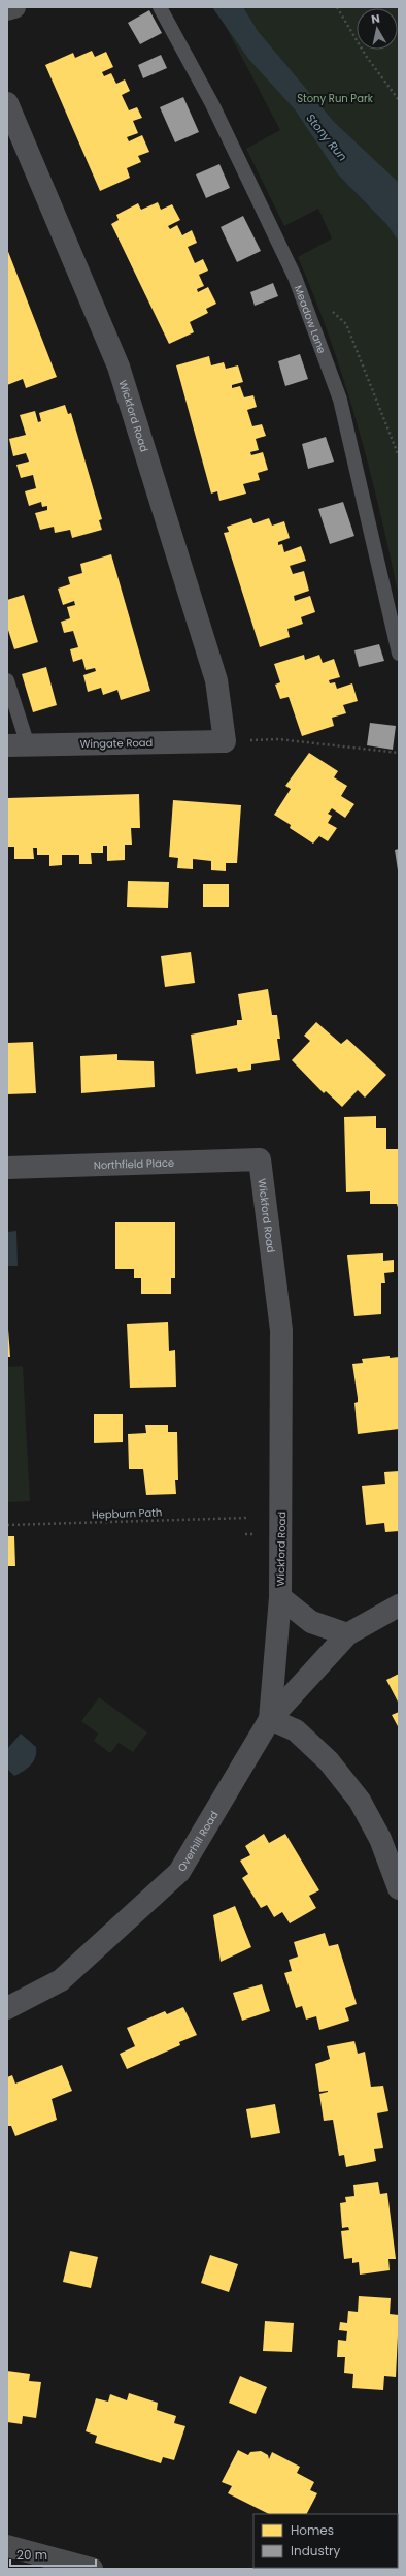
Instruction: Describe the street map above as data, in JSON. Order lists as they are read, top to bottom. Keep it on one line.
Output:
{"streets":{"street":["Wickford Road","Wingate Road","Northfield Place","Overhill Road"],"lane":["Meadow Lane"],"path":["Hepburn Path"]},"crossings":[["Wickford Road","Wingate Road"],["Wickford Road","Northfield Place"],["Wickford Road","Overhill Road"]],"water":["Stony Run"],"parks":["Stony Run Park"],"legend":["Homes","Industry"],"scale_bar":"20 m","north":"top"}
